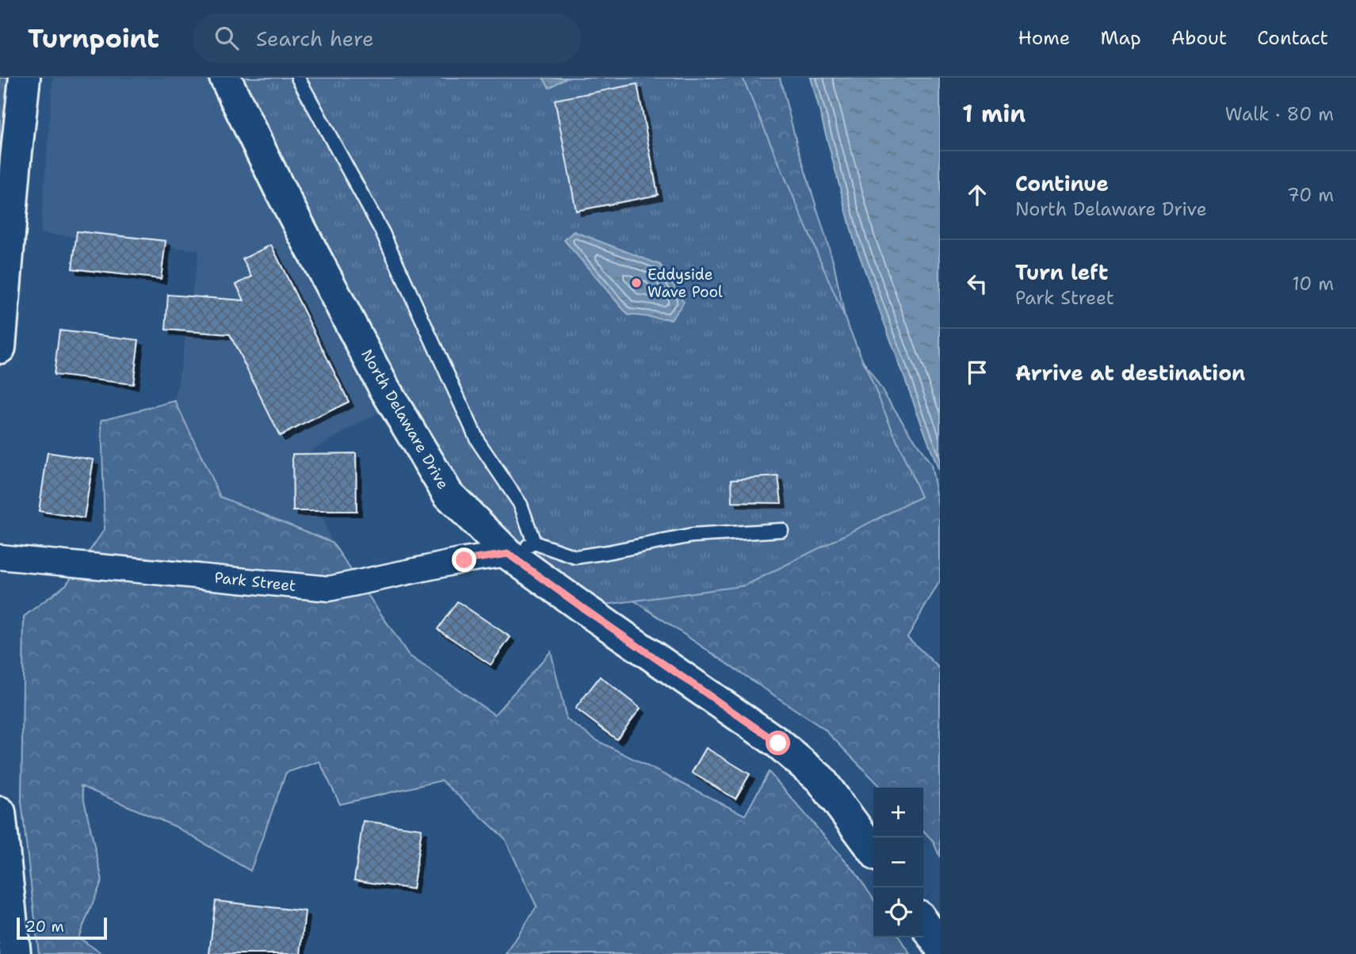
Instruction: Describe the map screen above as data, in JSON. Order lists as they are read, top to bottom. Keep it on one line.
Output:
{"streets":{"main road":["North Delaware Drive"],"street":["Park Street"]},"crossings":[["North Delaware Drive","Park Street"]],"places":["Eddyside Wave Pool"],"scale_bar":"20 m","page":{"header":"Turnpoint","search":"Search here","nav":["Home","Map","About","Contact"],"heading":["1 min","Walk · 80 m"],"list":[["Continue","North Delaware Drive","70 m"],["Turn left","Park Street","10 m"],"Arrive at destination"],"map_buttons":["+","−"],"scale":"20 m"}}
